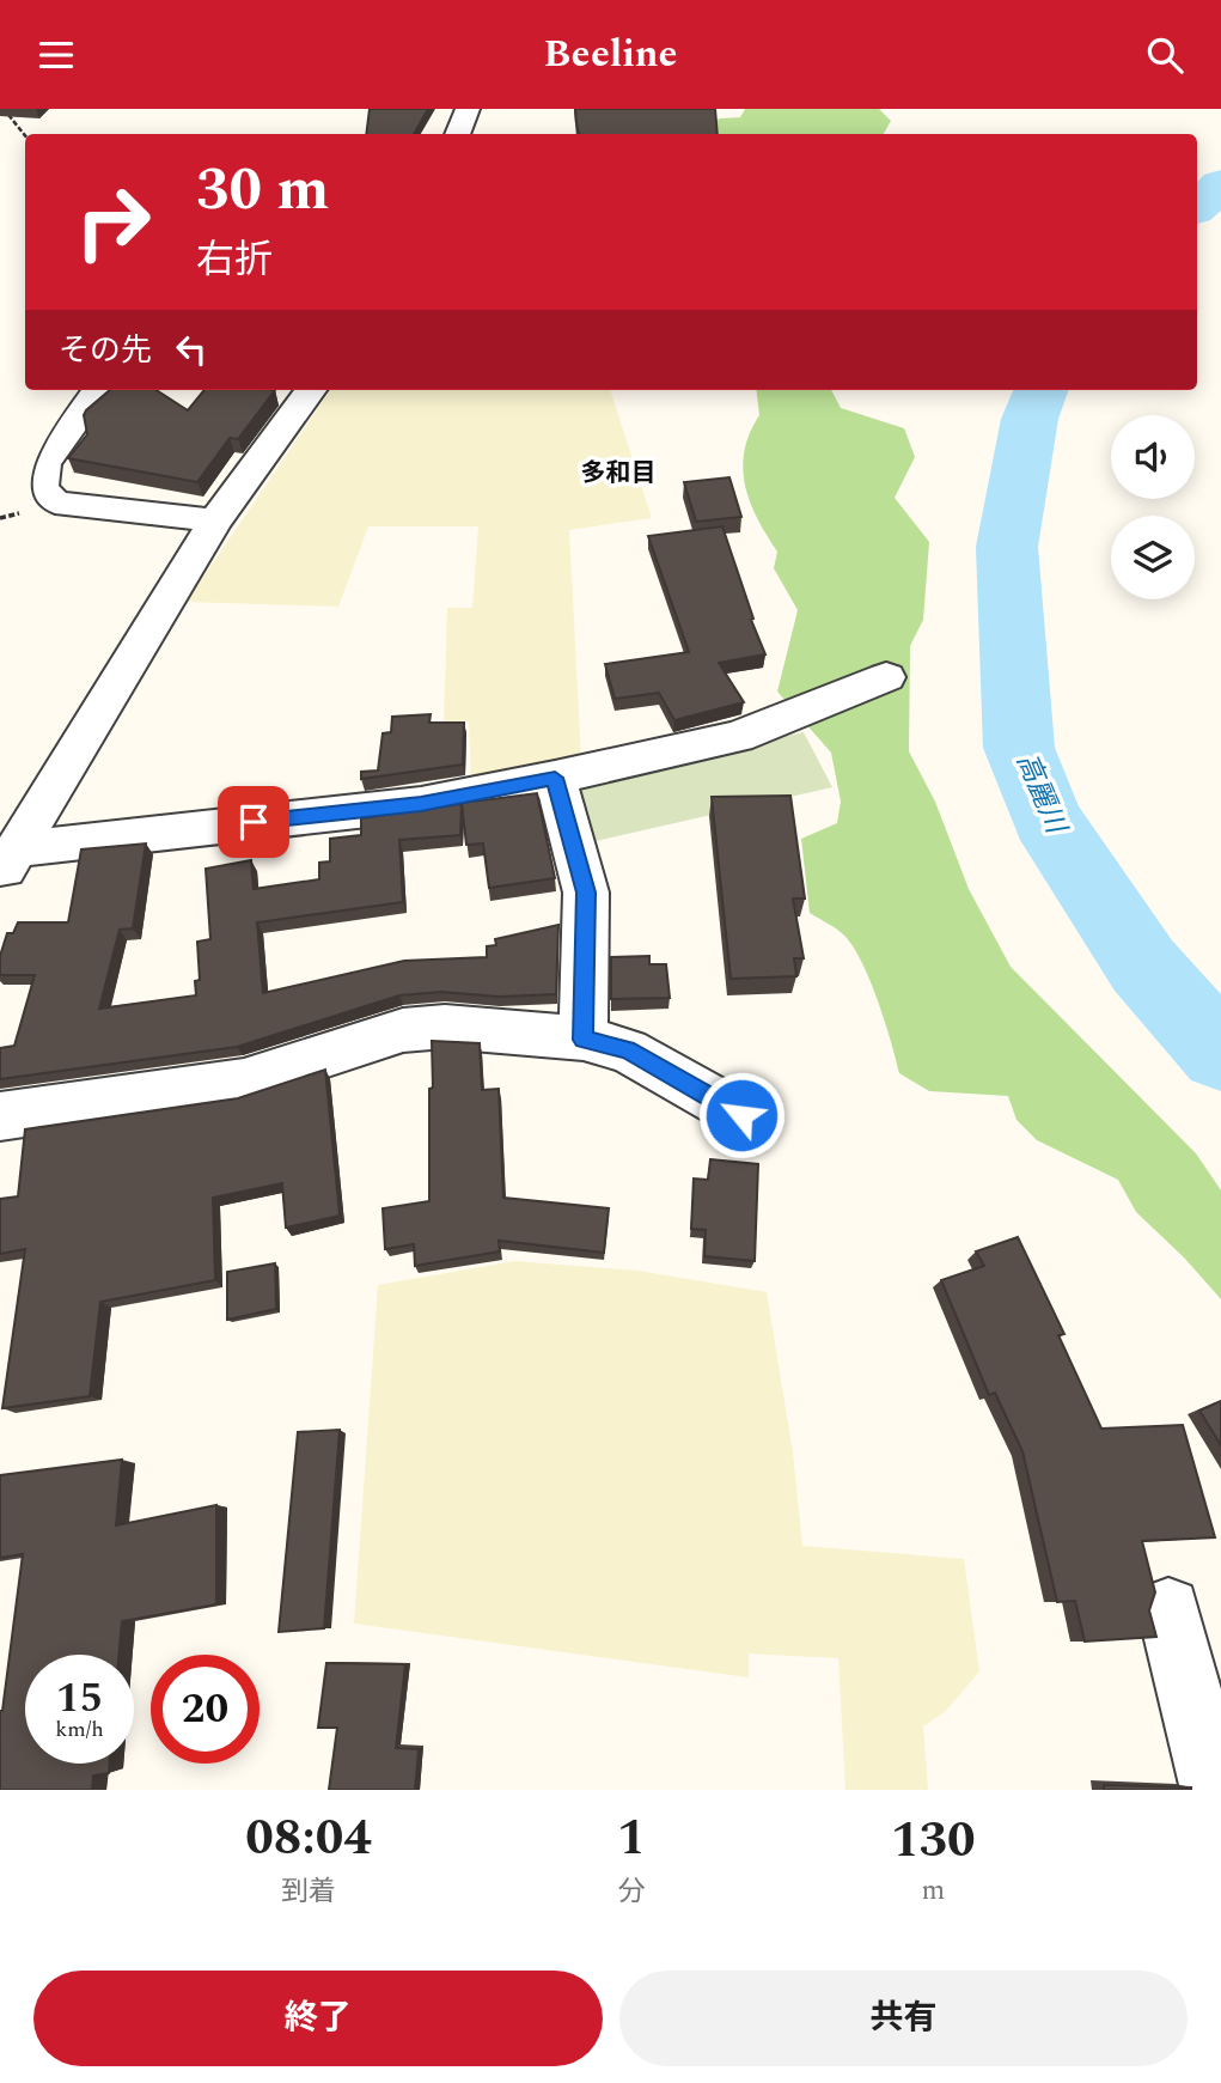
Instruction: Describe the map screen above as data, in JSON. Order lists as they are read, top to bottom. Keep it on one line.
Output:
{"districts":["多和目"],"water":["高麗川"],"page":{"header":"Beeline","turn":["30 m","右折"],"then":"その先","speed":"15 km/h","limit":"20","eta":["08:04","到着","1","分","130","m"],"buttons":["終了","共有"]}}
